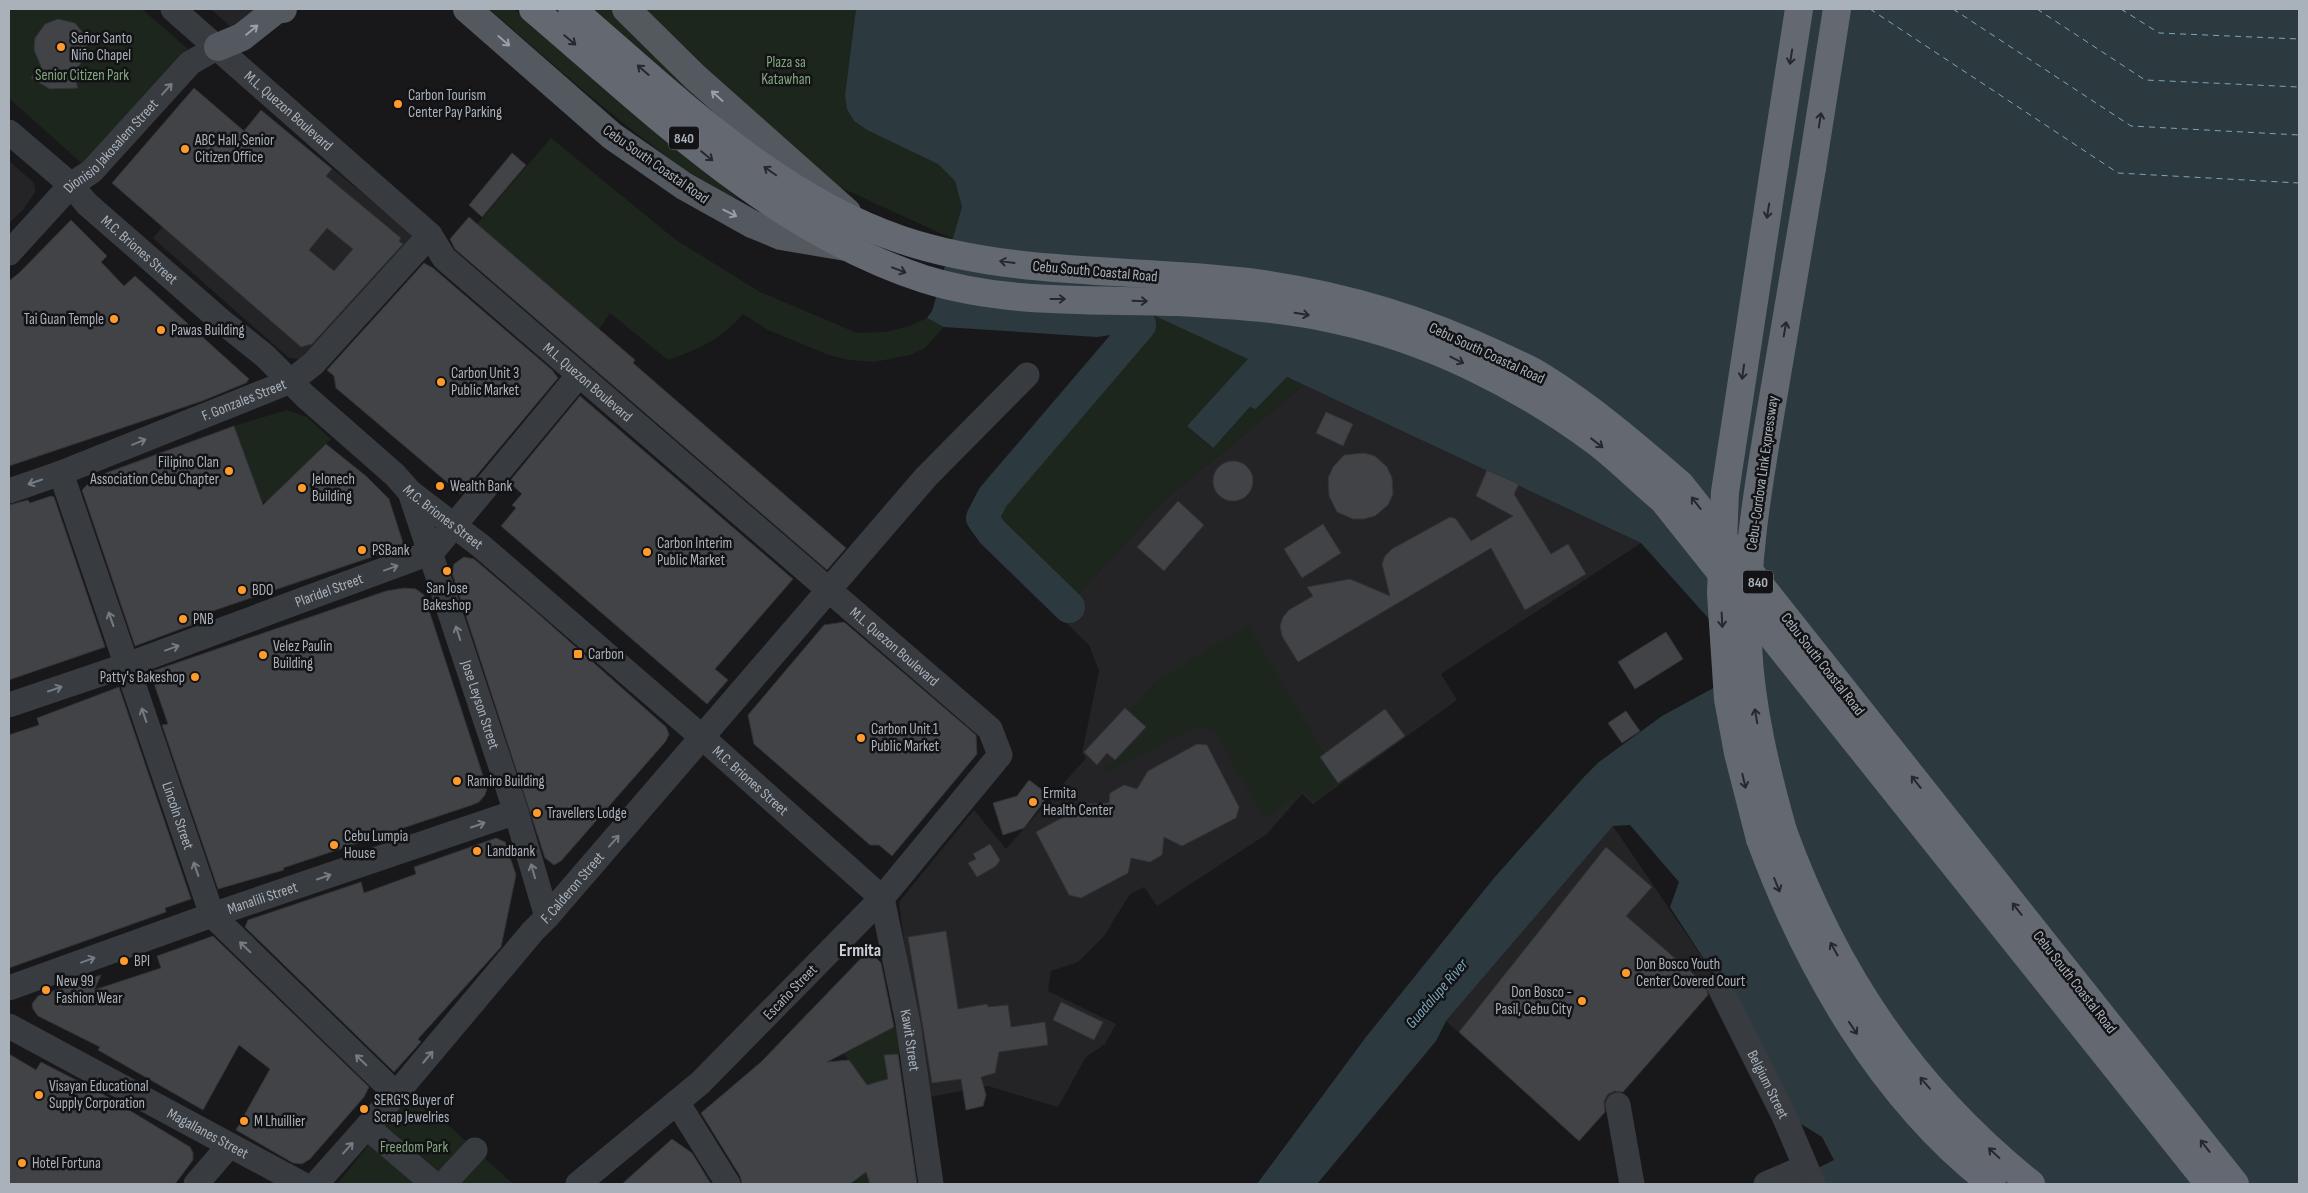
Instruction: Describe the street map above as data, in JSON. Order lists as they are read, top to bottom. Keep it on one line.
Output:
{"streets":{"highway":["840","Cebu South Coastal Road","Cebu-Cordova Link Expressway"],"street":["M.L. Quezon Boulevard","Dionisio Jakosalem Street","M.C. Briones Street","F. Gonzales Street","Plaridel Street","Jose Leyson Street","Lincoln Street","F. Calderon Street","Manalili Street","Escaño Street","Kawit Street","Belgium Street","Magallanes Street"]},"crossings":[["M.L. Quezon Boulevard","Dionisio Jakosalem Street"],["M.L. Quezon Boulevard","F. Gonzales Street"],["M.L. Quezon Boulevard","Plaridel Street"],["M.L. Quezon Boulevard","F. Calderon Street"],["M.L. Quezon Boulevard","Escaño Street"],["Dionisio Jakosalem Street","M.C. Briones Street"],["M.C. Briones Street","F. Gonzales Street"],["M.C. Briones Street","Plaridel Street"],["M.C. Briones Street","Jose Leyson Street"],["M.C. Briones Street","F. Calderon Street"],["M.C. Briones Street","Escaño Street"],["M.C. Briones Street","Kawit Street"],["F. Gonzales Street","Lincoln Street"],["Plaridel Street","Jose Leyson Street"],["Plaridel Street","Lincoln Street"],["Jose Leyson Street","F. Calderon Street"],["Jose Leyson Street","Manalili Street"],["Lincoln Street","F. Calderon Street"],["Lincoln Street","Manalili Street"],["Escaño Street","Kawit Street"]],"one_way":["Dionisio Jakosalem Street","Plaridel Street","Jose Leyson Street","Lincoln Street","F. Calderon Street","Manalili Street"],"districts":["Ermita"],"water":["Guadalupe River"],"parks":["Plaza sa Katawhan","Senior Citizen Park","Freedom Park"],"places":{"other":["Señor Santo Niño Chapel","Carbon Tourism Center Pay Parking","ABC Hall, Senior Citizen Office","Tai Guan Temple","Pawas Building","Carbon Unit 3 Public Market","Filipino Clan Association Cebu Chapter","Wealth Bank","Jelonech Building","PSBank","Carbon Interim Public Market","San Jose Bakeshop","BDO","PNB","Velez Paulin Building","Patty's Bakeshop","Carbon Unit 1 Public Market","Ramiro Building","Ermita Health Center","Travellers Lodge","Cebu Lumpia House","Landbank","BPI","Don Bosco Youth Center Covered Court","New 99 Fashion Wear","Don Bosco - Pasil, Cebu City","Visayan Educational Supply Corporation","SERG'S Buyer of Scrap Jewelries","M Lhuillier","Hotel Fortuna"],"transit":["Carbon"]}}
